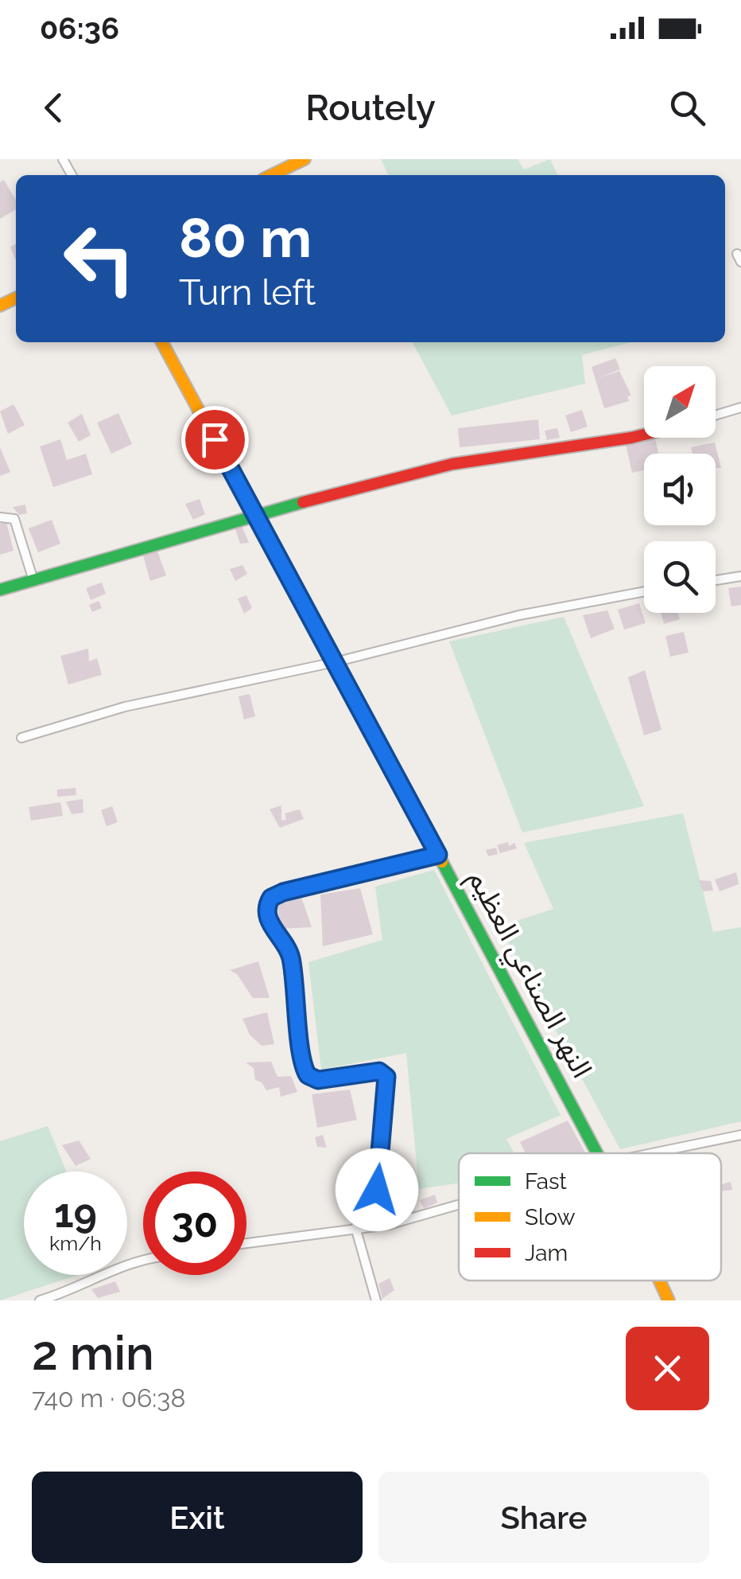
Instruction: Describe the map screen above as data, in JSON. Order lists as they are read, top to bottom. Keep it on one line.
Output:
{"streets":{"street":["النهر الصناعي العظيم"]},"legend":["Fast","Slow","Jam"],"north":"top right","page":{"status":"06:36","header":"Routely","turn":["80 m","Turn left"],"speed":"19 km/h","limit":"30","heading":["2 min","740 m · 06:38"],"buttons":["Exit","Share"]}}
